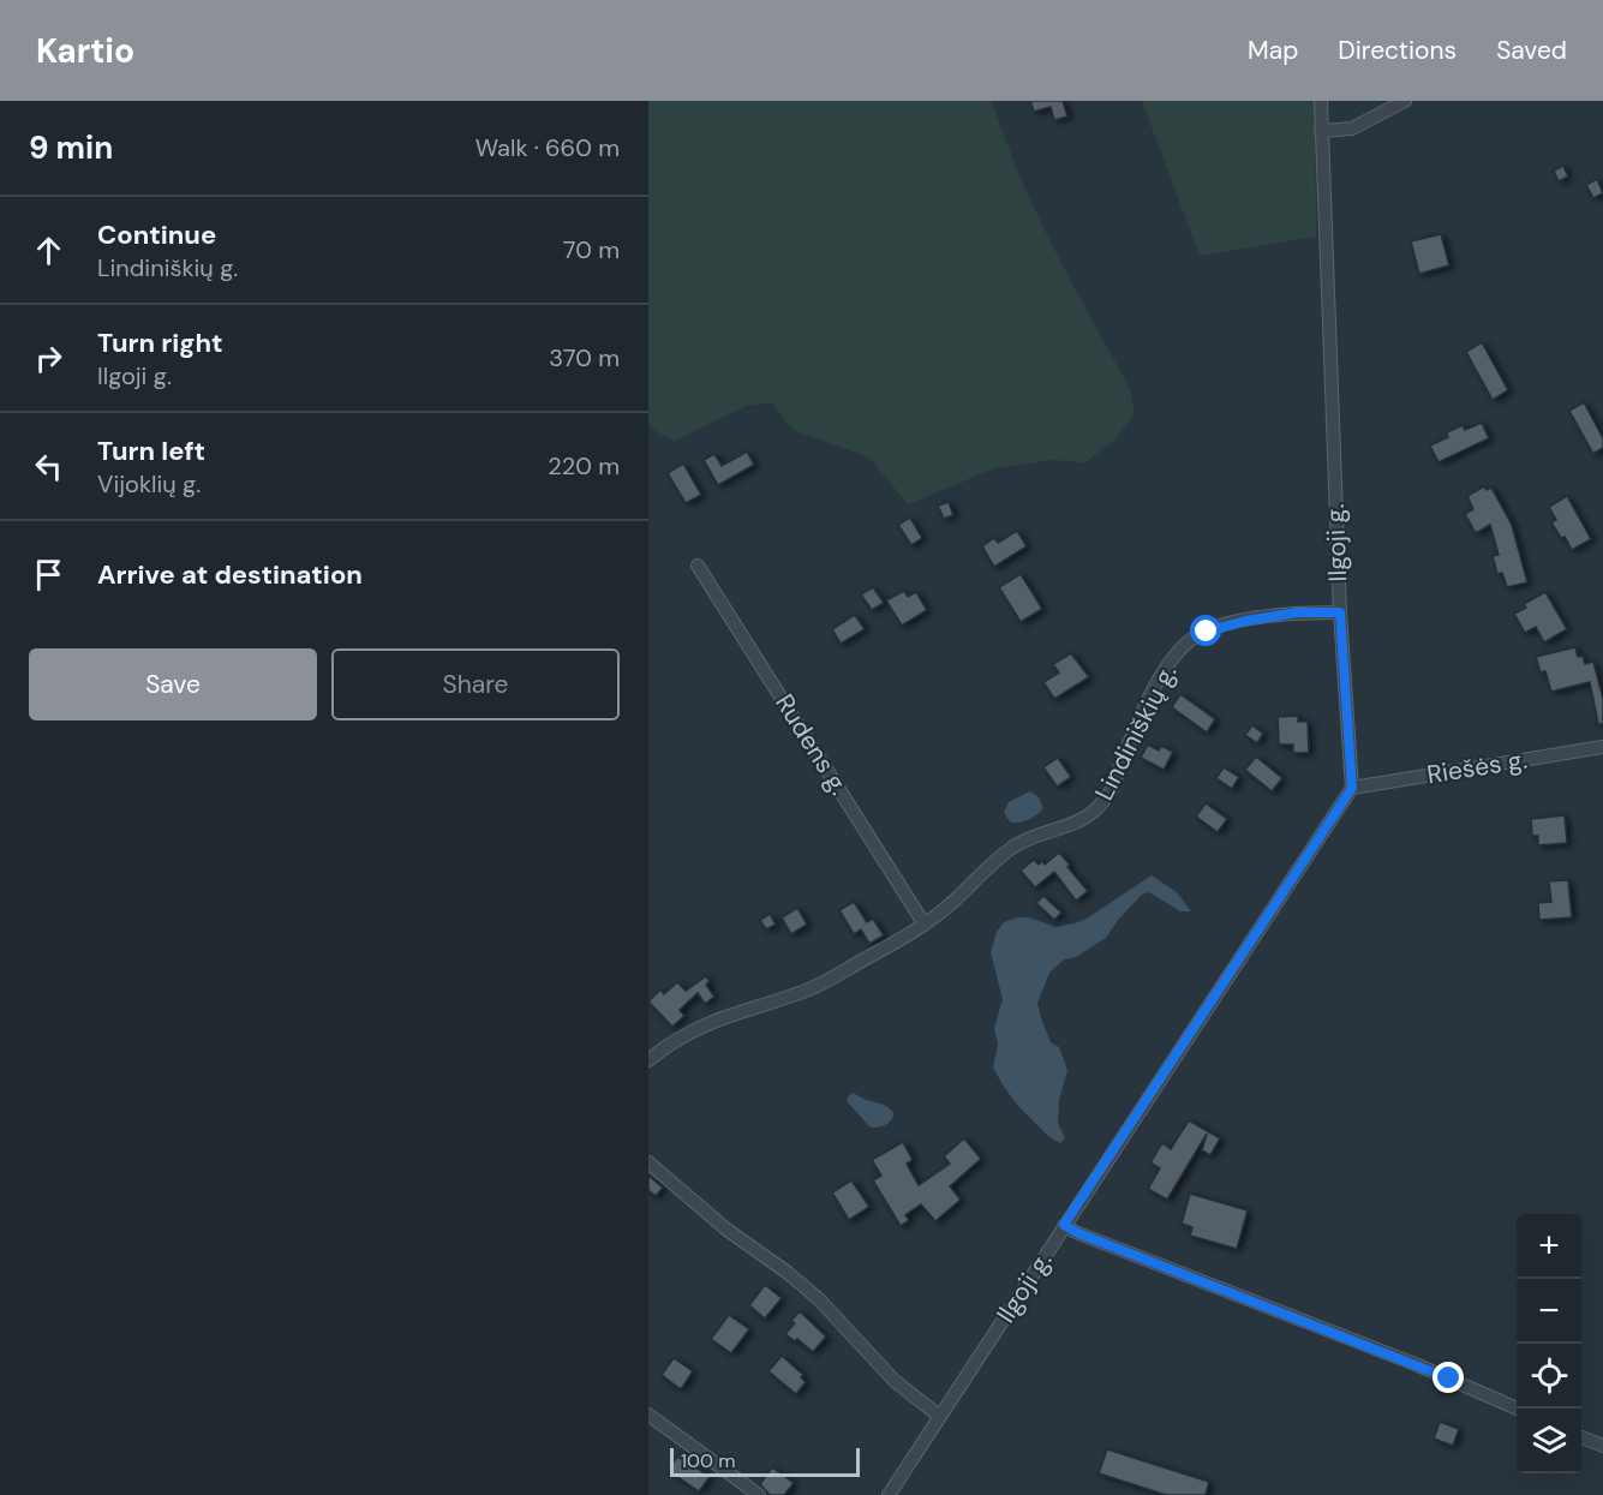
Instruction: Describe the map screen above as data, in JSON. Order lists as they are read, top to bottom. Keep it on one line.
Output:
{"streets":{"street":["Ilgoji g.","Lindiniškių g.","Rudens g.","Riešės g."]},"crossings":[["Ilgoji g.","Lindiniškių g."],["Ilgoji g.","Riešės g."],["Lindiniškių g.","Rudens g."]],"scale_bar":"100 m","page":{"header":"Kartio","nav":["Map","Directions","Saved"],"heading":["9 min","Walk · 660 m"],"list":[["Continue","Lindiniškių g.","70 m"],["Turn right","Ilgoji g.","370 m"],["Turn left","Vijoklių g.","220 m"],"Arrive at destination"],"buttons":["Save","Share"],"map_buttons":["+","−"],"scale":"100 m"}}
